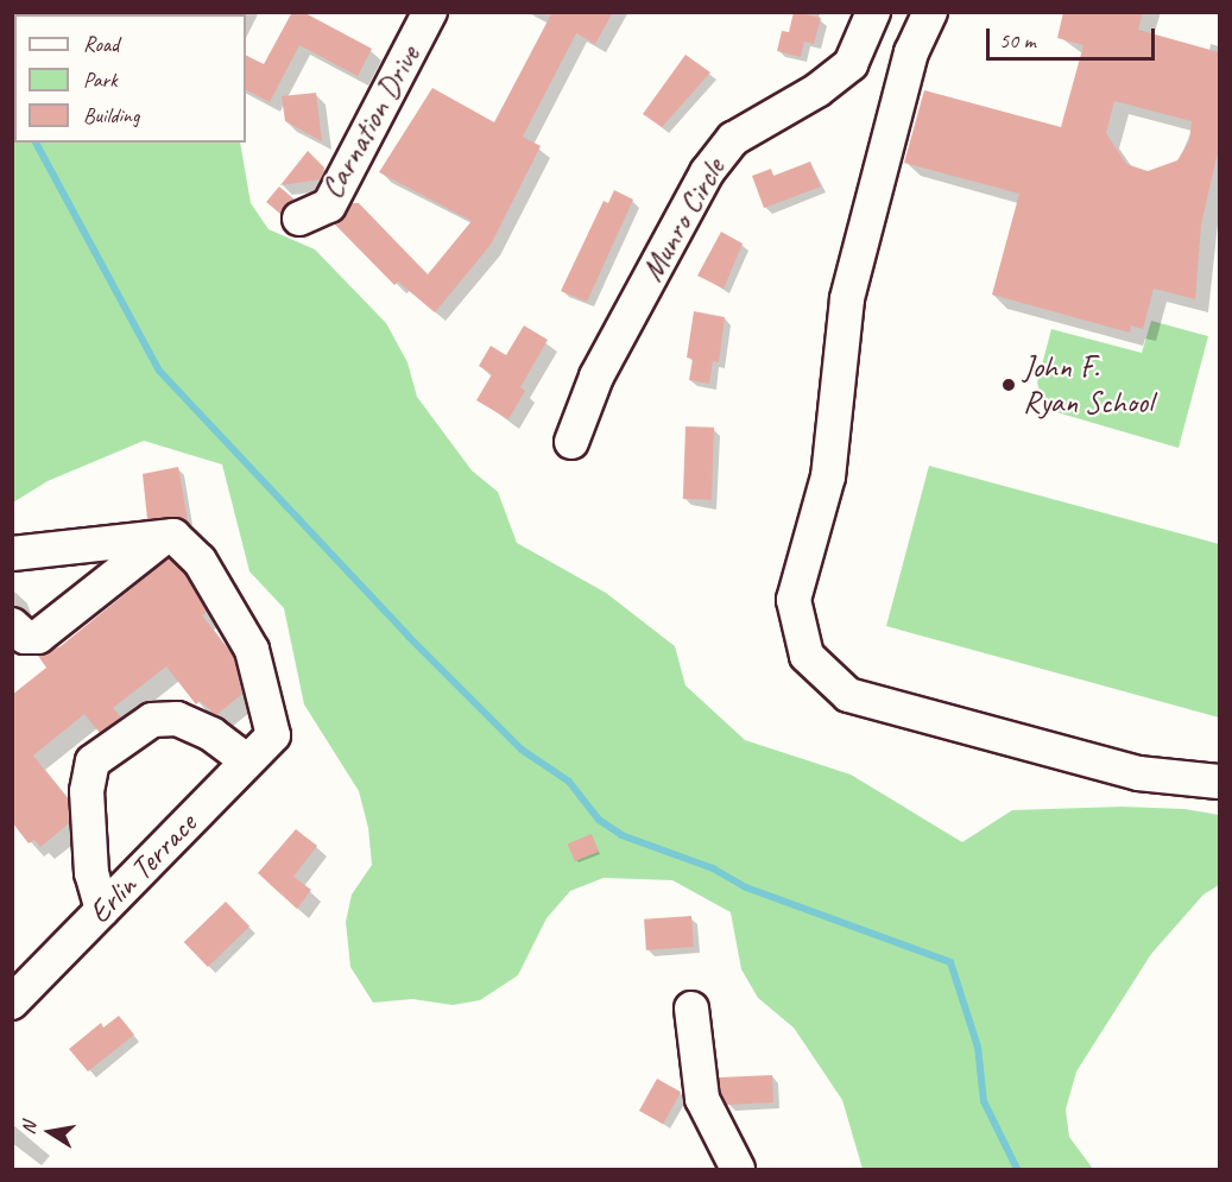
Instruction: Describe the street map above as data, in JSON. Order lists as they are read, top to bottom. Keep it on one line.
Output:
{"streets":{"street":["Carnation Drive","Munro Circle","Erlin Terrace"]},"places":["John F. Ryan School"],"legend":["Road","Park","Building"],"scale_bar":"50 m","north":"left"}
